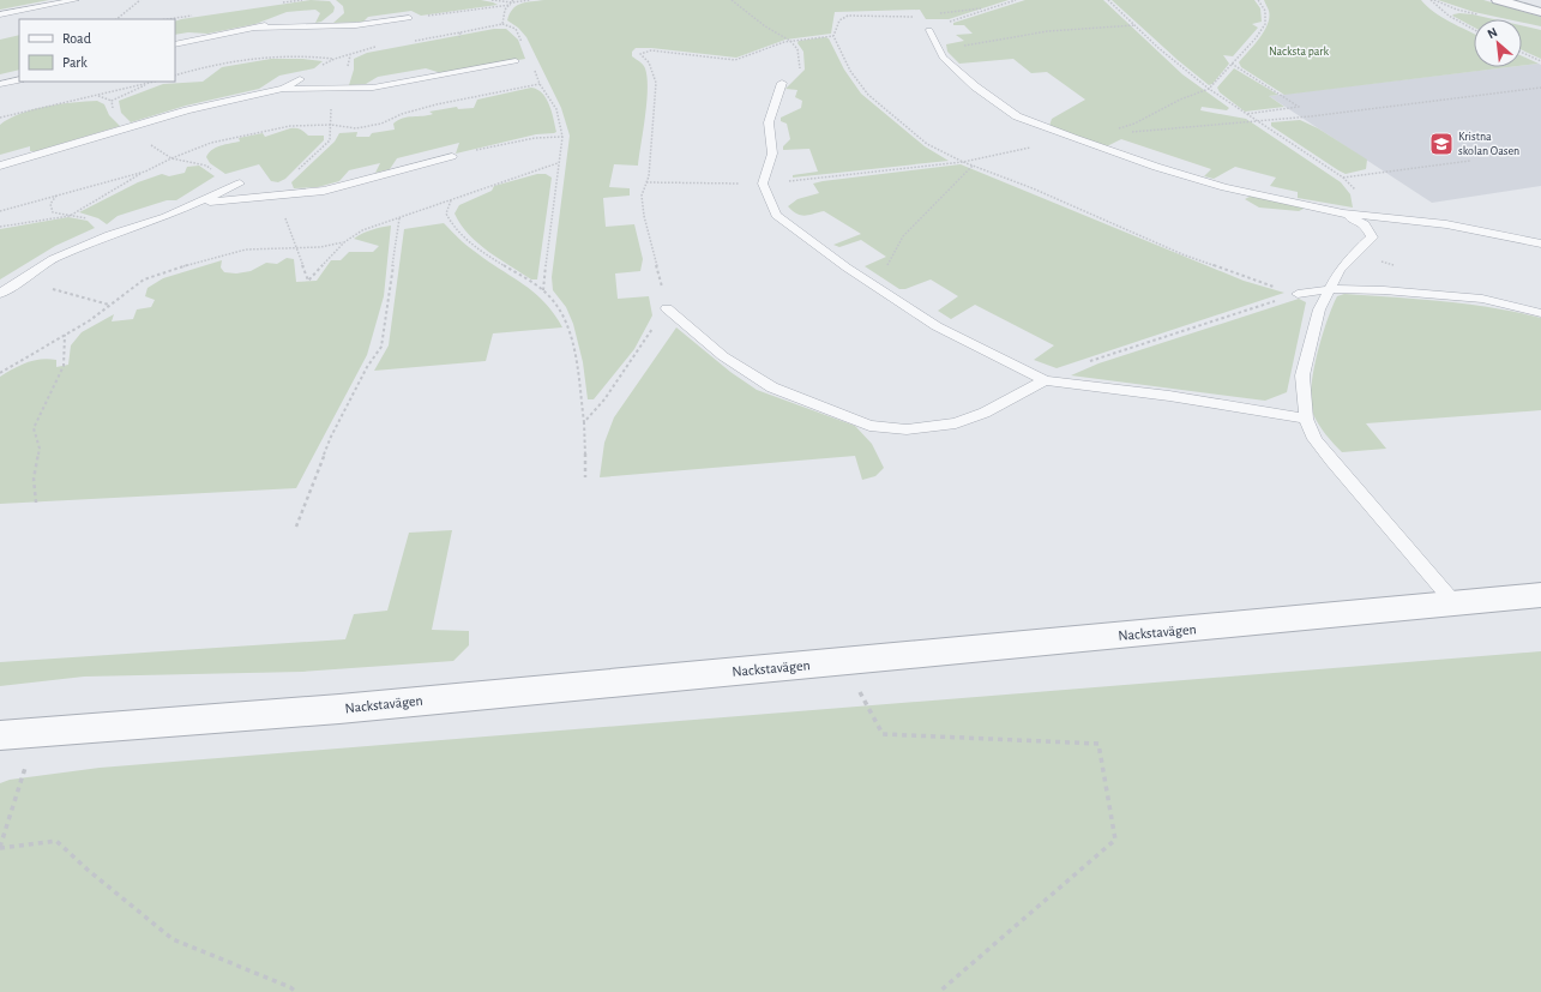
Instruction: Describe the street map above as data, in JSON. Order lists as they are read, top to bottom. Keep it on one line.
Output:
{"streets":{"street":["Nackstavägen"]},"parks":["Nacksta park"],"places":{"school or university":["Kristna skolan Oasen"]},"legend":["Road","Park"],"north":"top left"}
